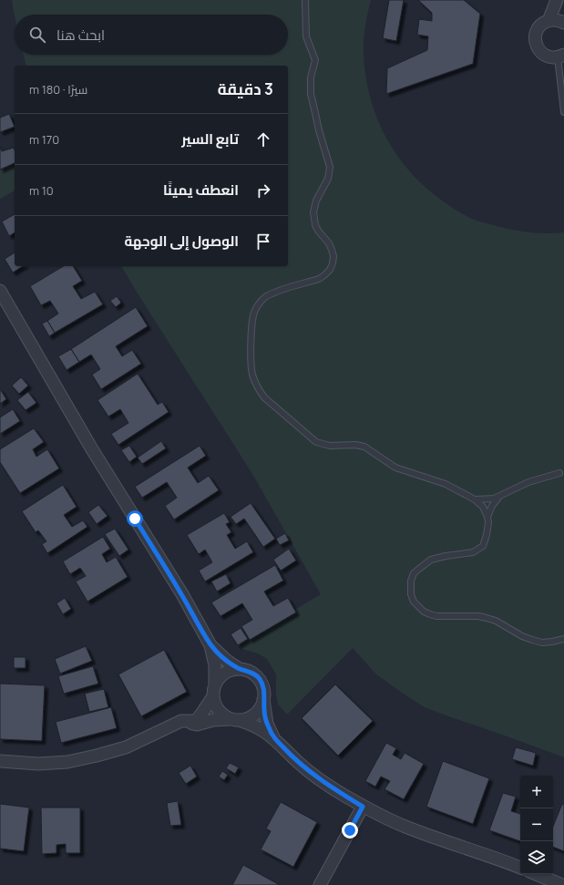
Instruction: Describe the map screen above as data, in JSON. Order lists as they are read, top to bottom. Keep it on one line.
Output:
{"page":{"search":"ابحث هنا","heading":["3 دقيقة","سيرًا · 180 m"],"list":[["تابع السير","170 m"],["انعطف يمينًا","10 m"],"الوصول إلى الوجهة"],"map_buttons":["+","−"]}}
